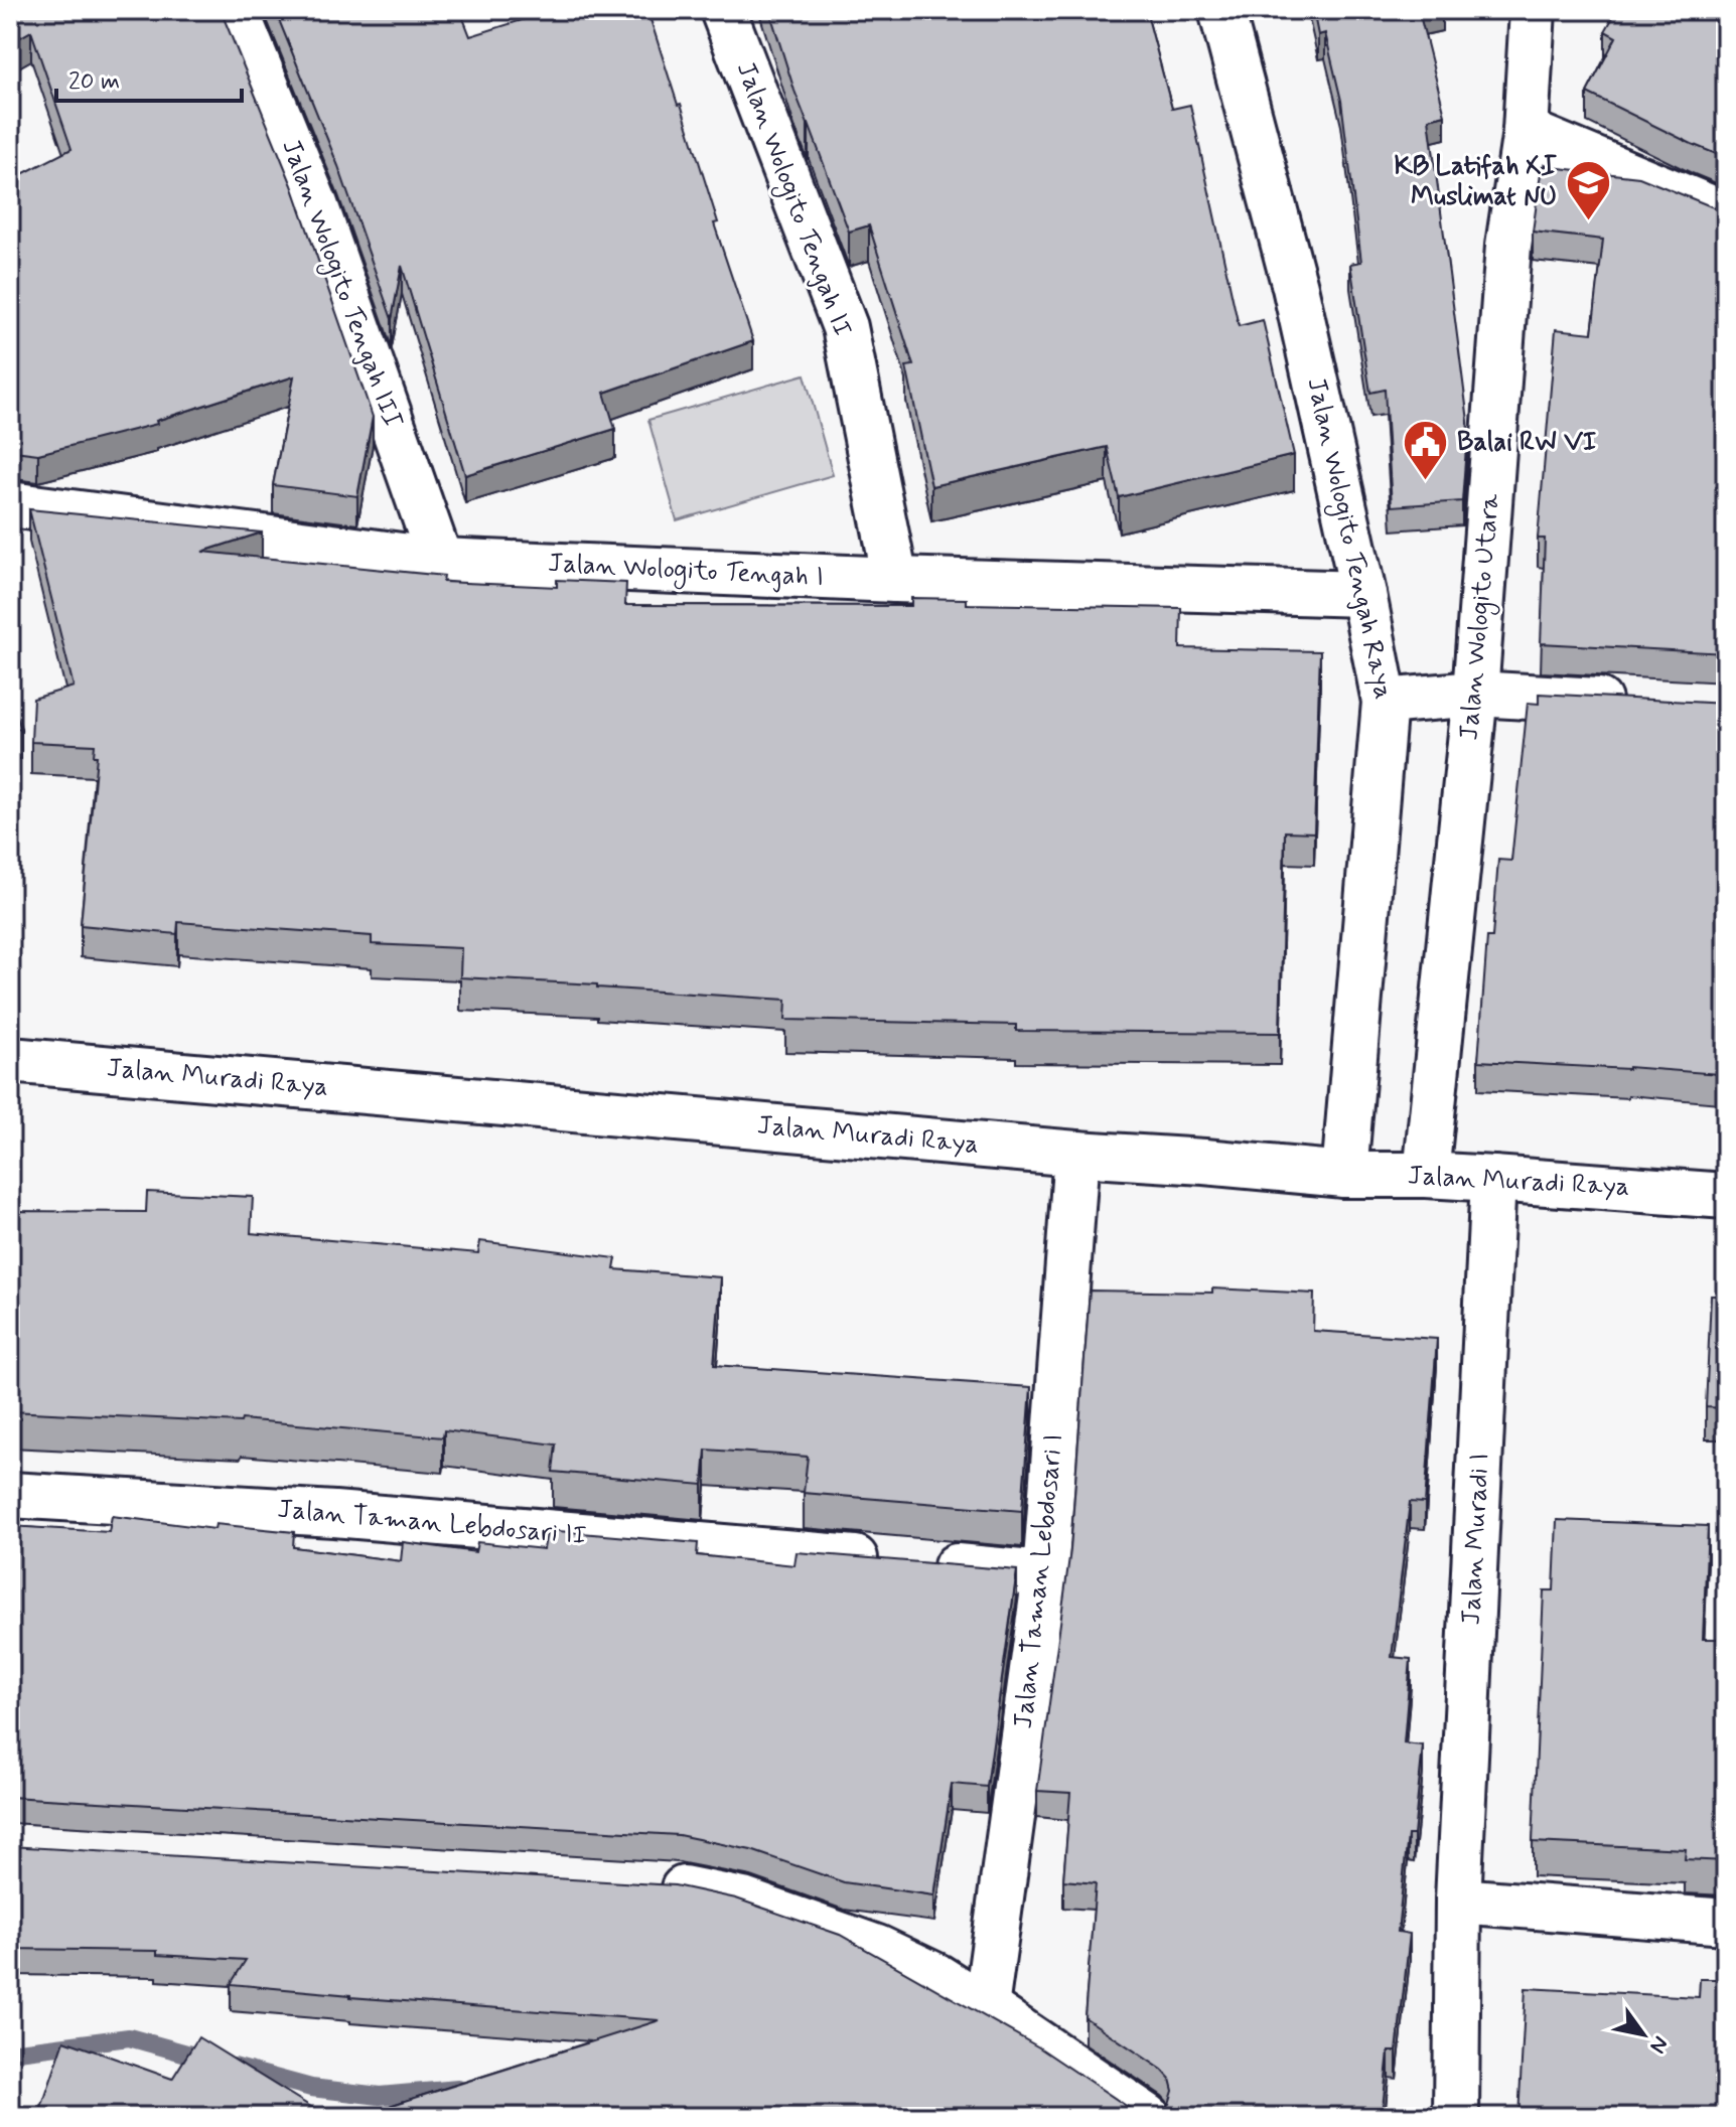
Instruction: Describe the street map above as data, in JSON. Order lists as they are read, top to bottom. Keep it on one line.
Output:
{"streets":{"street":["Jalan Wologito Tengah II","Jalan Wologito Tengah III","Jalan Wologito Tengah Raya","Jalan Wologito Tengah I","Jalan Wologito Utara","Jalan Muradi Raya","Jalan Taman Lebdosari II","Jalan Muradi I","Jalan Taman Lebdosari I"]},"crossings":[["Jalan Wologito Tengah II","Jalan Wologito Tengah I"],["Jalan Wologito Tengah III","Jalan Wologito Tengah I"],["Jalan Wologito Tengah Raya","Jalan Wologito Tengah I"],["Jalan Wologito Tengah Raya","Jalan Muradi Raya"],["Jalan Wologito Utara","Jalan Muradi Raya"],["Jalan Muradi Raya","Jalan Muradi I"],["Jalan Muradi Raya","Jalan Taman Lebdosari I"],["Jalan Taman Lebdosari II","Jalan Taman Lebdosari I"]],"places":{"school or university":["KB Latifah XI Muslimat NU"],"public building":["Balai RW VI"]},"scale_bar":"20 m","north":"bottom right"}
